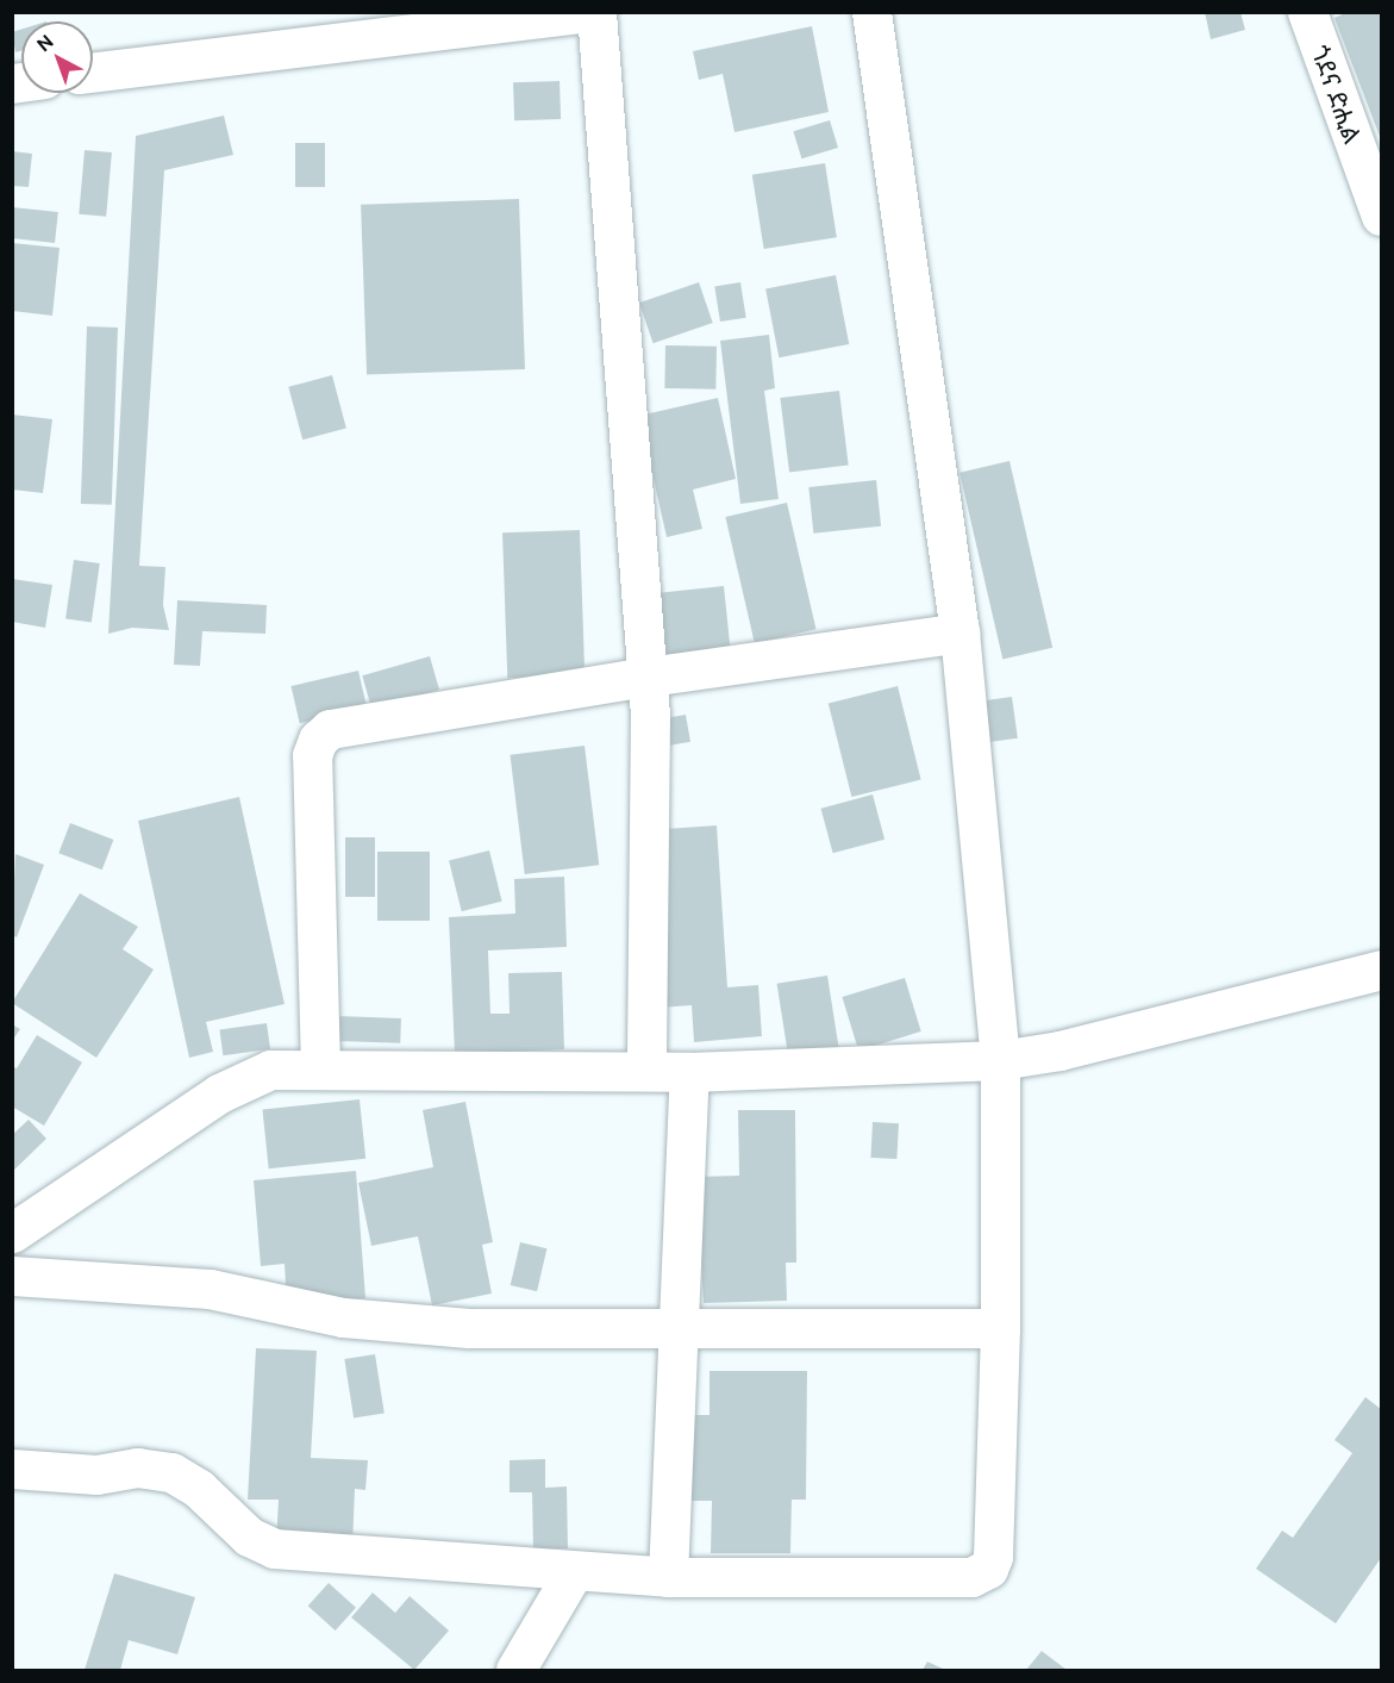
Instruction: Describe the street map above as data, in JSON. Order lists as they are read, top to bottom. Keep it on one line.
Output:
{"streets":{"street":["ጎደና ድሒል"]},"north":"top left"}
